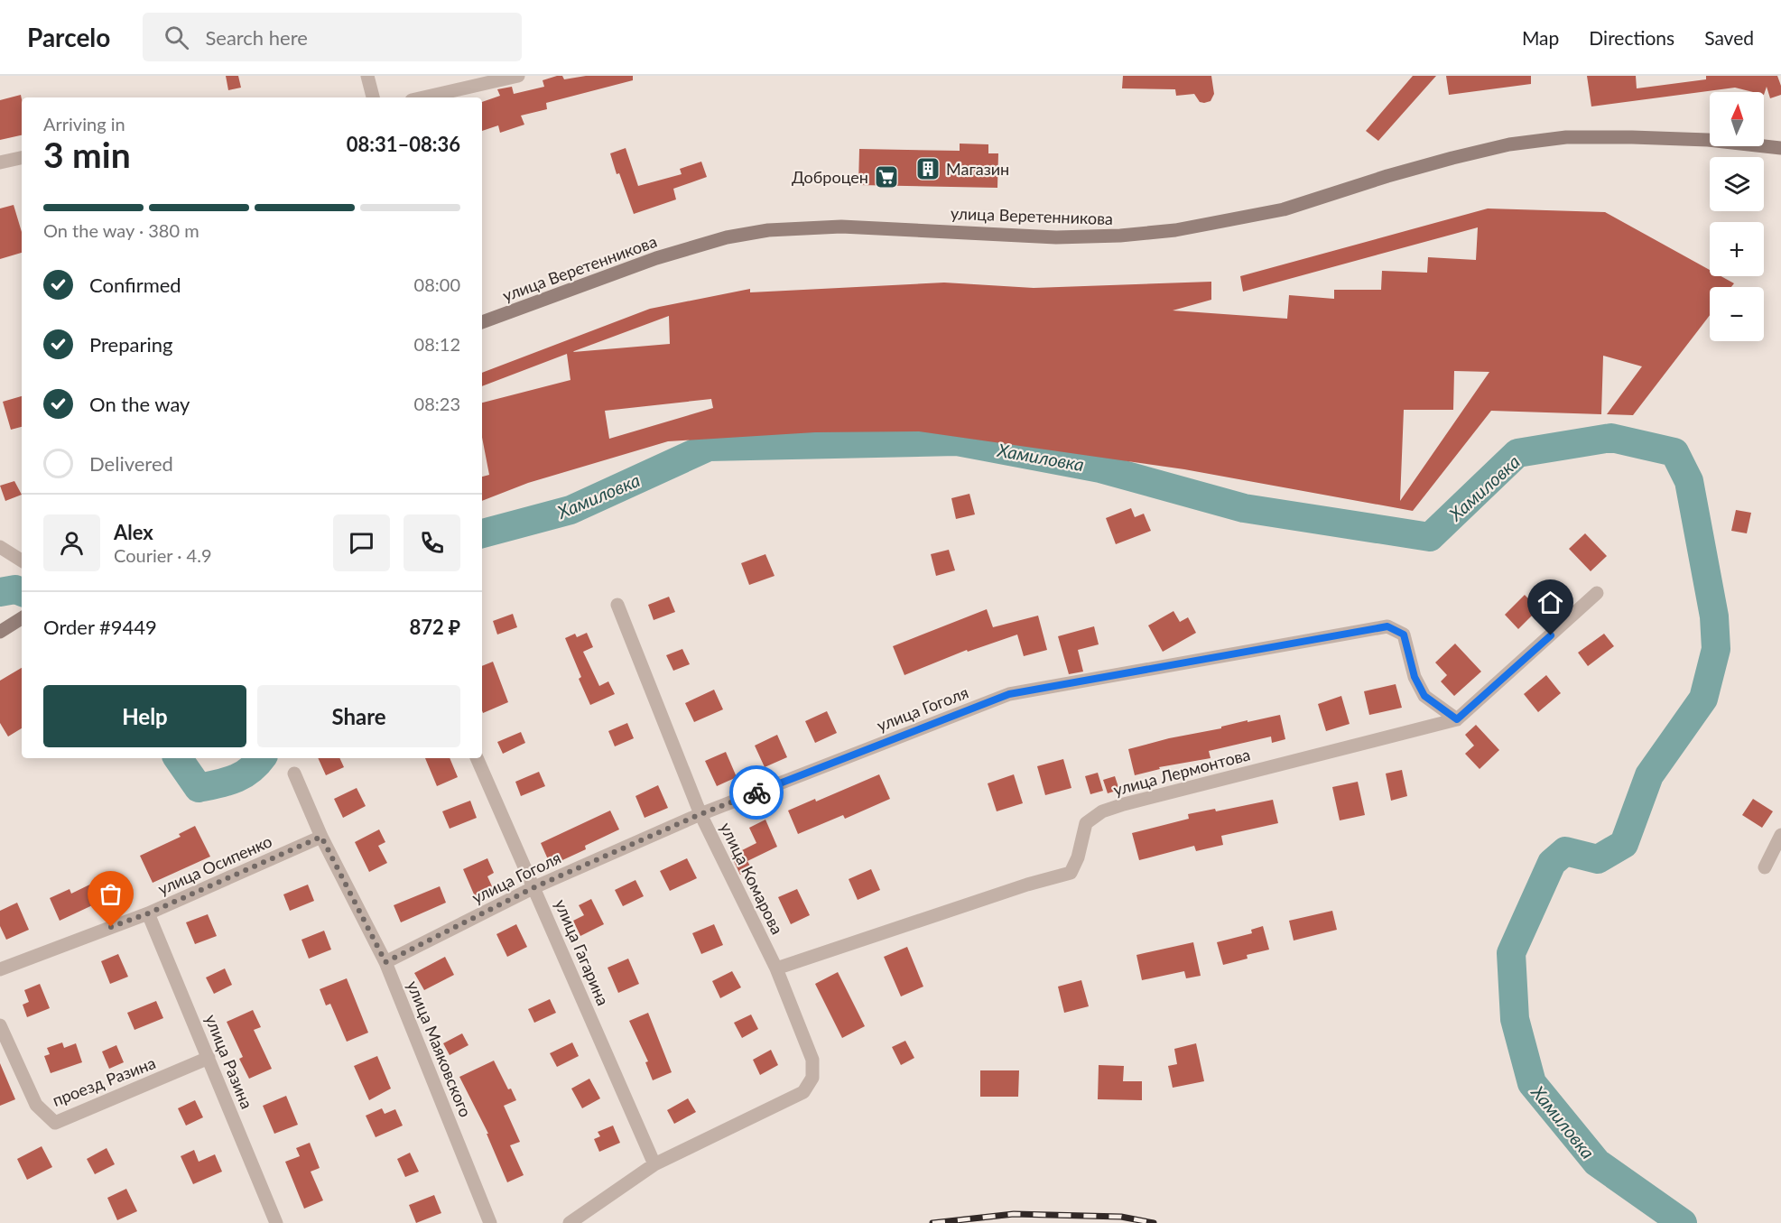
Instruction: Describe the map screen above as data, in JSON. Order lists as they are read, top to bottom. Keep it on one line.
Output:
{"streets":{"main road":["улица Веретенникова"],"street":["улица Гоголя","улица Лермонтова","улица Осипенко","улица Комарова","улица Гагарина","улица Маяковского","улица Разина","проезд Разина"]},"crossings":[["улица Гоголя","улица Лермонтова"],["улица Гоголя","улица Комарова"],["улица Гоголя","улица Гагарина"],["улица Гоголя","улица Маяковского"],["улица Лермонтова","улица Комарова"],["улица Осипенко","улица Маяковского"],["улица Осипенко","улица Разина"],["улица Комарова","улица Гагарина"],["улица Разина","проезд Разина"]],"water":["Хамиловка"],"places":{"building":["Магазин"],"supermarket":["Доброцен"]},"north":"top","page":{"header":"Parcelo","search":"Search here","nav":["Map","Directions","Saved"],"map_buttons":["+","−"],"heading":["3 min","Arriving in","08:31–08:36"],"panel":["Alex","Courier · 4.9","Order #9449","872 ₽"],"bar":"On the way · 380 m","list":[["Confirmed","08:00"],["Preparing","08:12"],["On the way","08:23"],"Delivered"],"buttons":["Help","Share"]}}
